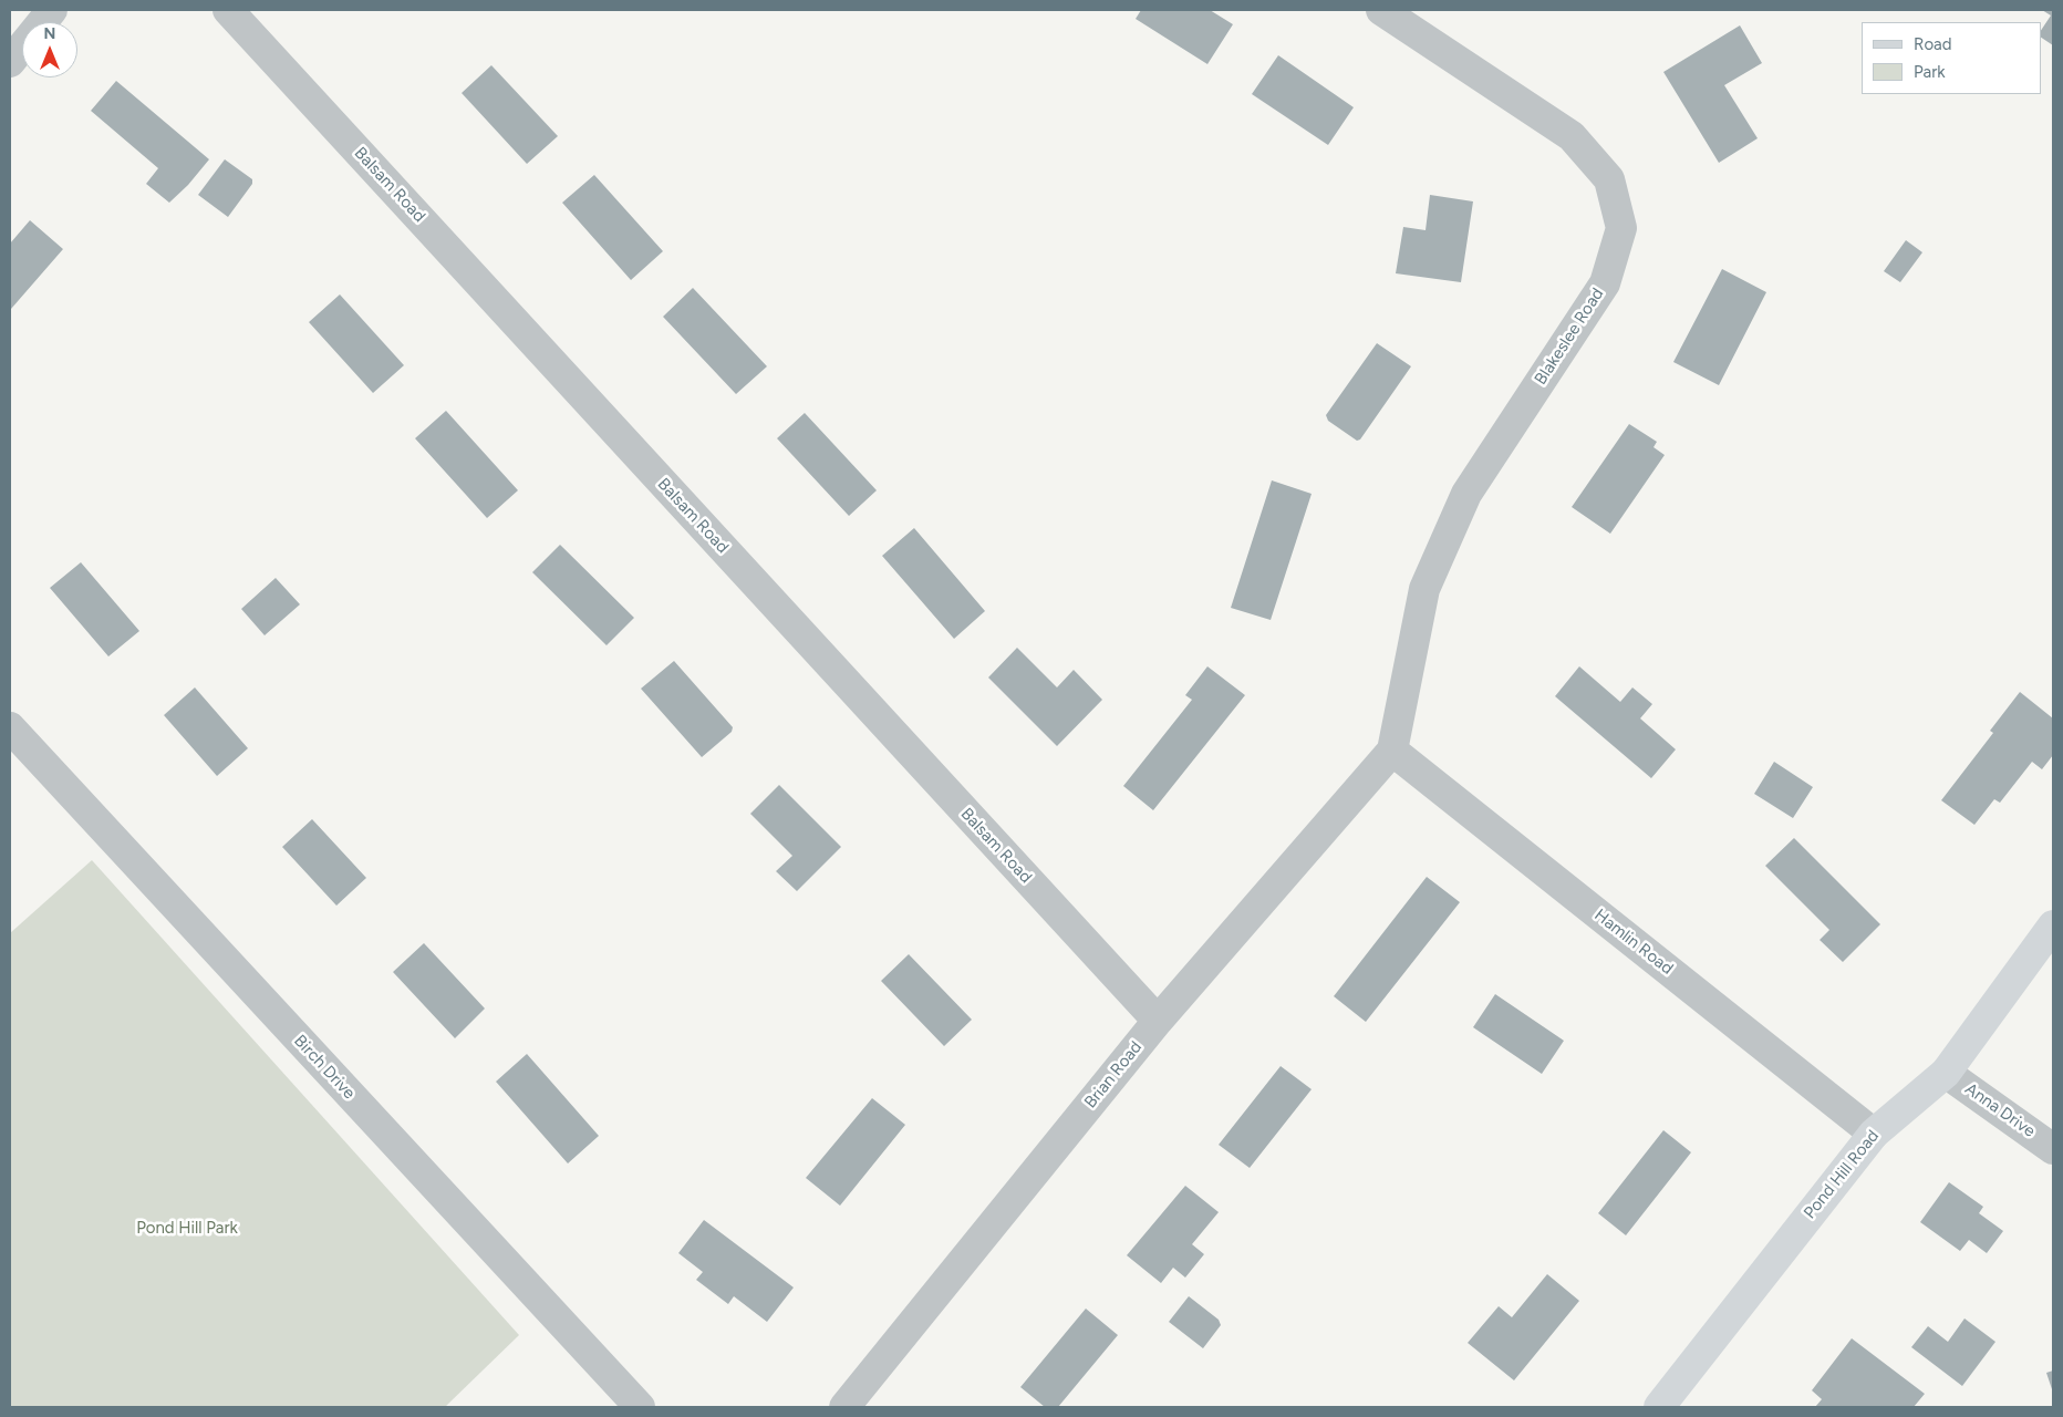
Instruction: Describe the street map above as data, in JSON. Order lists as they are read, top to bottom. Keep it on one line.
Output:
{"streets":{"main road":["Pond Hill Road"],"street":["Balsam Road","Blakeslee Road","Hamlin Road","Birch Drive","Brian Road","Anna Drive"]},"crossings":[["Balsam Road","Brian Road"],["Blakeslee Road","Hamlin Road"],["Blakeslee Road","Brian Road"],["Hamlin Road","Brian Road"],["Hamlin Road","Pond Hill Road"],["Anna Drive","Pond Hill Road"]],"parks":["Pond Hill Park"],"legend":["Road","Park"],"north":"top"}
